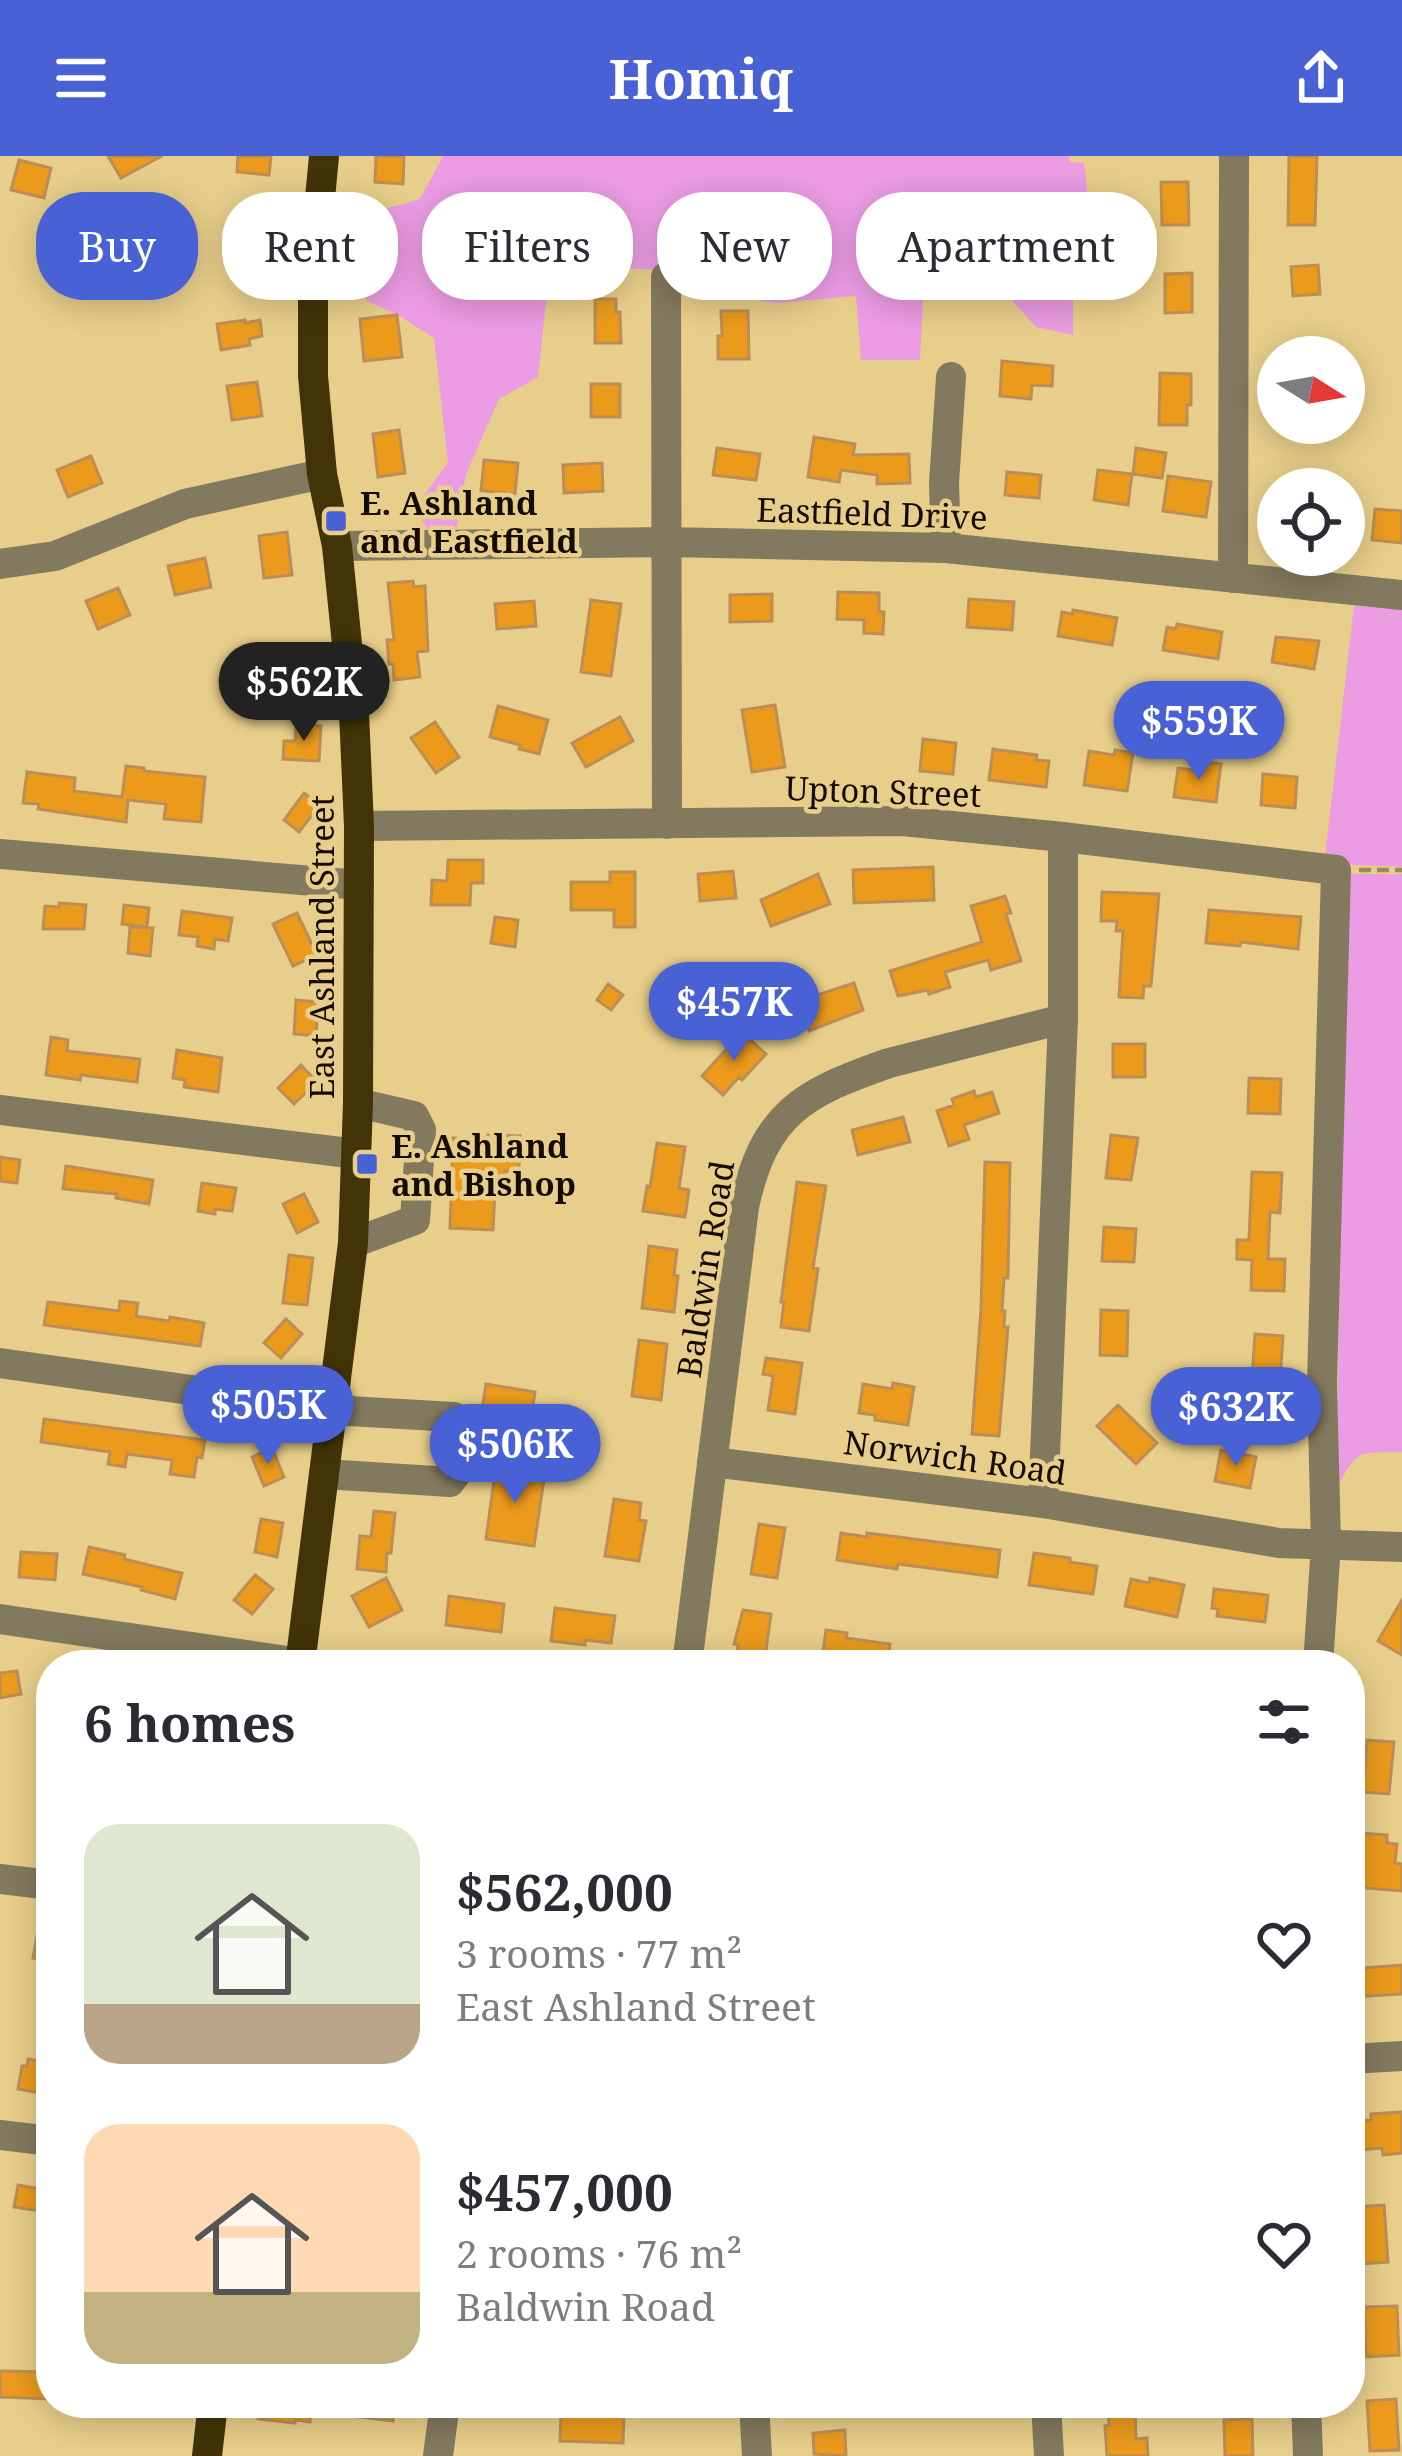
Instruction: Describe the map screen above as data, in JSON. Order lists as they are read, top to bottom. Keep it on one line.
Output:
{"streets":{"main road":["East Ashland Street"],"street":["Eastfield Drive","Upton Street","Baldwin Road","Norwich Road"]},"crossings":[["Eastfield Drive","East Ashland Street"],["Upton Street","East Ashland Street"],["Baldwin Road","Norwich Road"]],"places":{"transit":["E. Ashland and Eastfield","E. Ashland and Bishop"]},"north":"right","page":{"header":"Homiq","chip":["Buy","Rent","Filters","New","Apartment"],"price":["$562K","$559K","$457K","$505K","$632K","$506K"],"heading":"6 homes","list":[{"name":"$562,000","note":"3 rooms · 77 m² · East Ashland Street"},{"name":"$457,000","note":"2 rooms · 76 m² · Baldwin Road"}]}}
